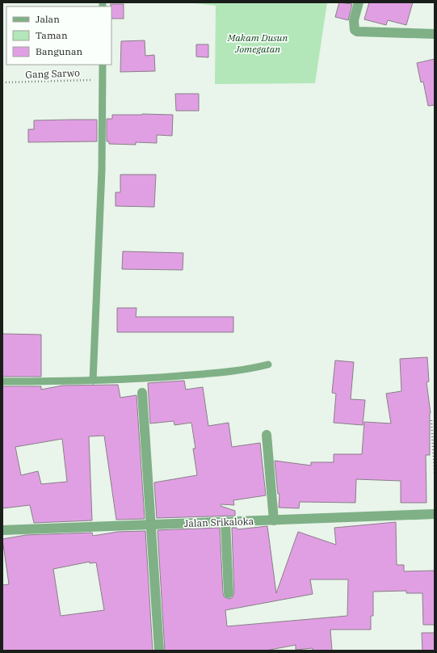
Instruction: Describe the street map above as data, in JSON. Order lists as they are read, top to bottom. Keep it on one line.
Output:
{"streets":{"street":["Jalan Srikaloka"],"path":["Gang Sarwo"]},"parks":["Makam Dusun Jomegatan"],"legend":["Jalan","Taman","Bangunan"]}
